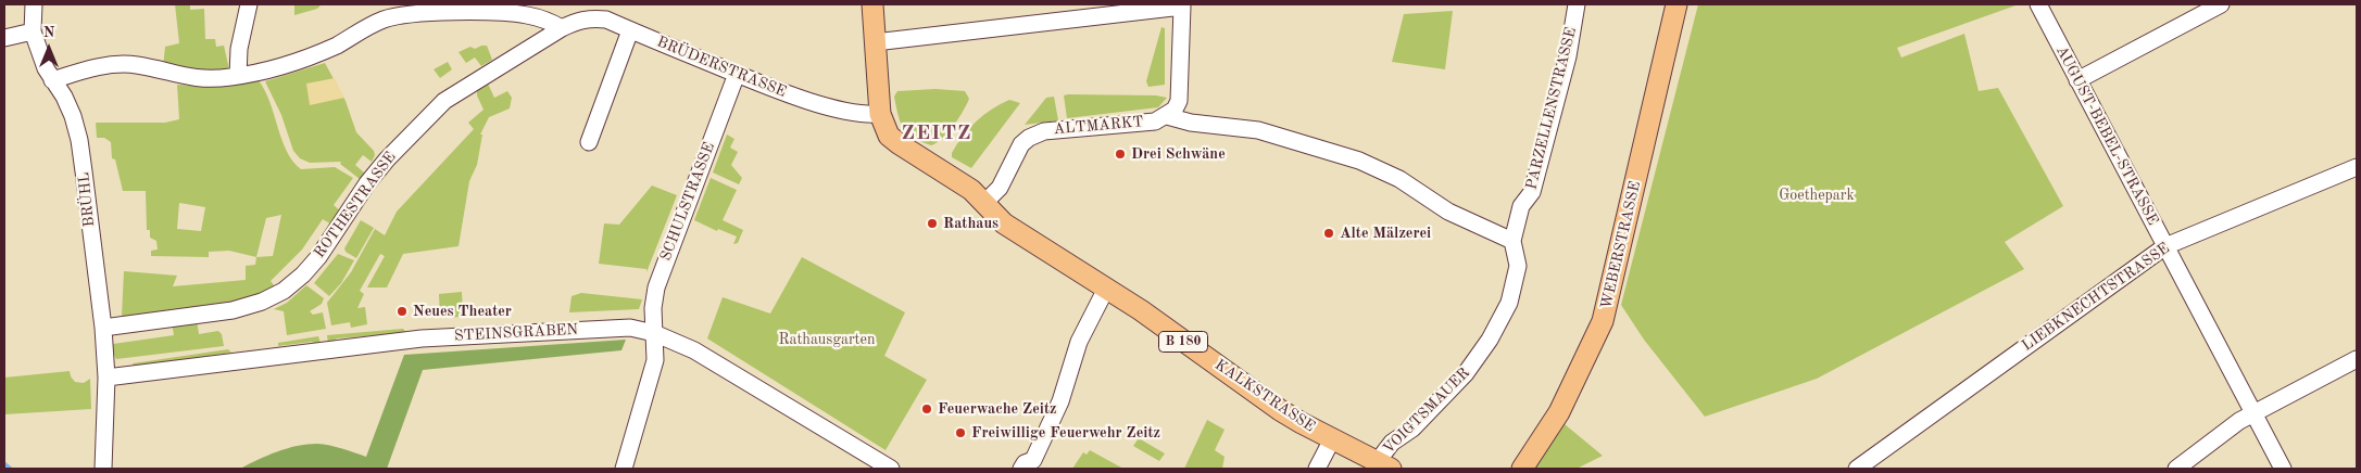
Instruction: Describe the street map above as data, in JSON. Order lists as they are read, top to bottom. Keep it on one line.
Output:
{"streets":{"main road":["WEBERSTRASSE","B 180","KALKSTRASSE"],"street":["BRÜDERSTRASSE","PARZELLENSTRASSE","ALTMARKT","AUGUST-BEBEL-STRASSE","BRÜHL","SCHULSTRASSE","ROTHESTRASSE","LIEBKNECHTSTRASSE","STEINSGRABEN","VOIGTSMAUER"]},"crossings":[["BRÜDERSTRASSE","SCHULSTRASSE"],["BRÜDERSTRASSE","ROTHESTRASSE"],["BRÜDERSTRASSE","B 180"],["PARZELLENSTRASSE","VOIGTSMAUER"],["ALTMARKT","B 180"],["ALTMARKT","KALKSTRASSE"],["AUGUST-BEBEL-STRASSE","LIEBKNECHTSTRASSE"],["BRÜHL","ROTHESTRASSE"],["BRÜHL","STEINSGRABEN"],["SCHULSTRASSE","STEINSGRABEN"],["B 180","KALKSTRASSE"],["KALKSTRASSE","VOIGTSMAUER"]],"districts":["ZEITZ"],"parks":["Goethepark","Rathausgarten"],"places":["Drei Schwäne","Rathaus","Alte Mälzerei","Neues Theater","Feuerwache Zeitz","Freiwillige Feuerwehr Zeitz"],"north":"top"}
